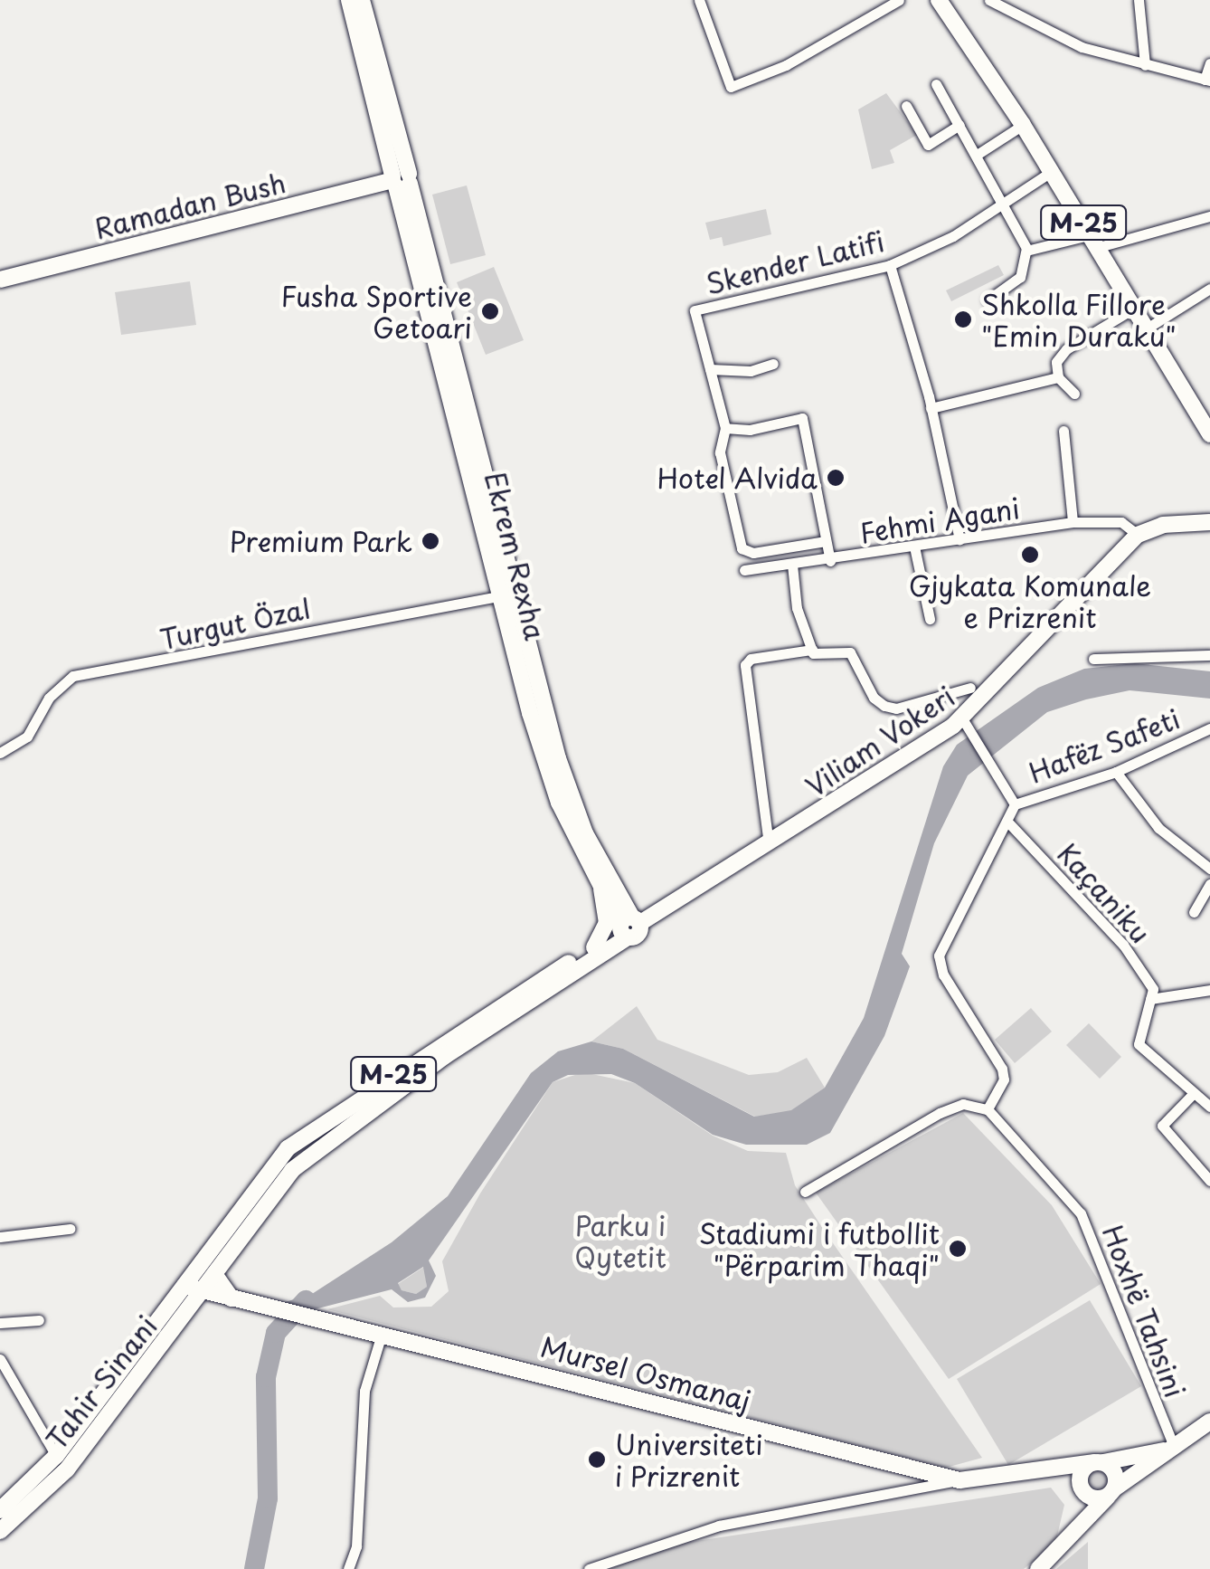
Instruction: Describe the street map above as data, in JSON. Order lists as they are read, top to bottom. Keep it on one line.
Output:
{"streets":{"street":["Ramadan Bush","M-25","Skender Latifi","Fehmi Agani","Ekrem Rexha","Turgut Özal","Viliam Vokeri","Hafëz Safeti","Kaçaniku","Hoxhë Tahsini","Mursel Osmanaj","Tahir Sinani"]},"crossings":[["Ramadan Bush","Ekrem Rexha"],["M-25","Skender Latifi"],["Fehmi Agani","Viliam Vokeri"],["Ekrem Rexha","Turgut Özal"],["Ekrem Rexha","Viliam Vokeri"],["Viliam Vokeri","Tahir Sinani"],["Hoxhë Tahsini","Mursel Osmanaj"],["Mursel Osmanaj","Tahir Sinani"]],"parks":["Parku i Qytetit"],"places":["Fusha Sportive Getoari","Shkolla Fillore \"Emin Duraku\"","Hotel Alvida","Premium Park","Gjykata Komunale e Prizrenit","Stadiumi i futbollit \"Përparim Thaqi\"","Universiteti i Prizrenit"]}
